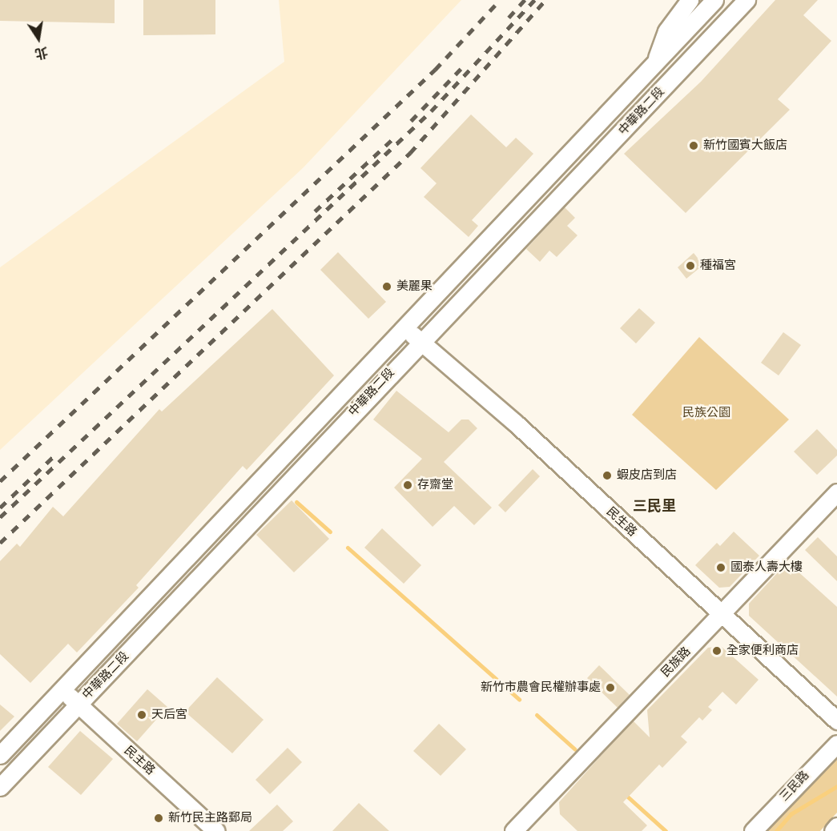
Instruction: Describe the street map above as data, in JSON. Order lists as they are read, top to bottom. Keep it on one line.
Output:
{"streets":{"street":["中華路二段","民生路","民族路","民主路","三民路"]},"crossings":[["中華路二段","民生路"],["中華路二段","民主路"],["民生路","民族路"]],"districts":["三民里"],"parks":["民族公園"],"places":["新竹國賓大飯店","種福宮","美麗果","蝦皮店到店","存齋堂","國泰人壽大樓","全家便利商店","新竹市農會民權辦事處","天后宮","新竹民主路郵局"],"north":"bottom"}
